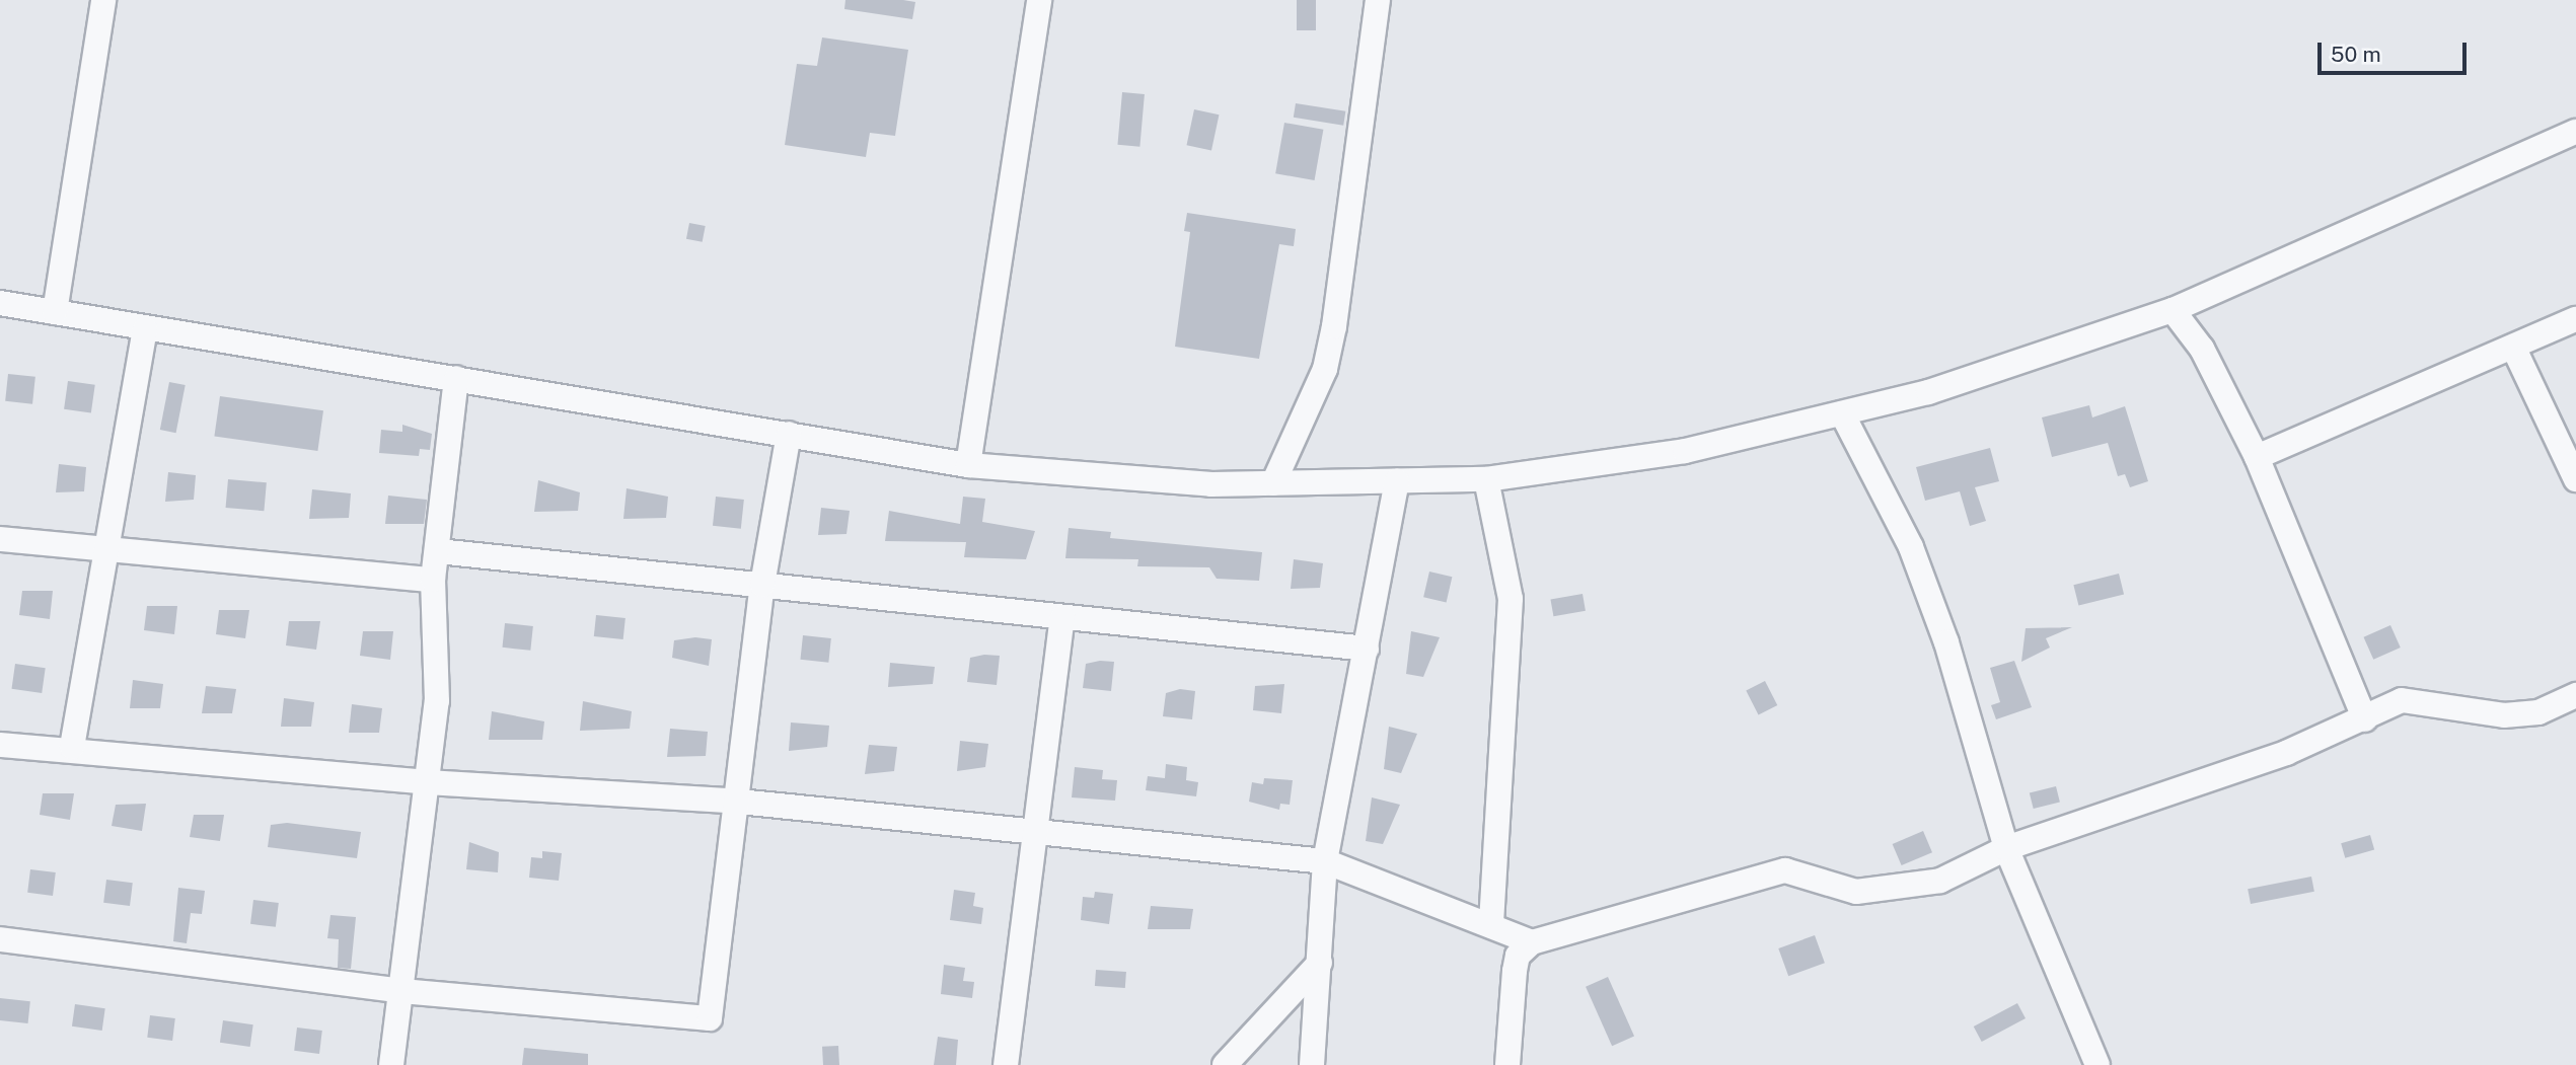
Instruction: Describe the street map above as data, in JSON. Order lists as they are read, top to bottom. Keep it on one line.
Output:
{"scale_bar":"50 m"}
